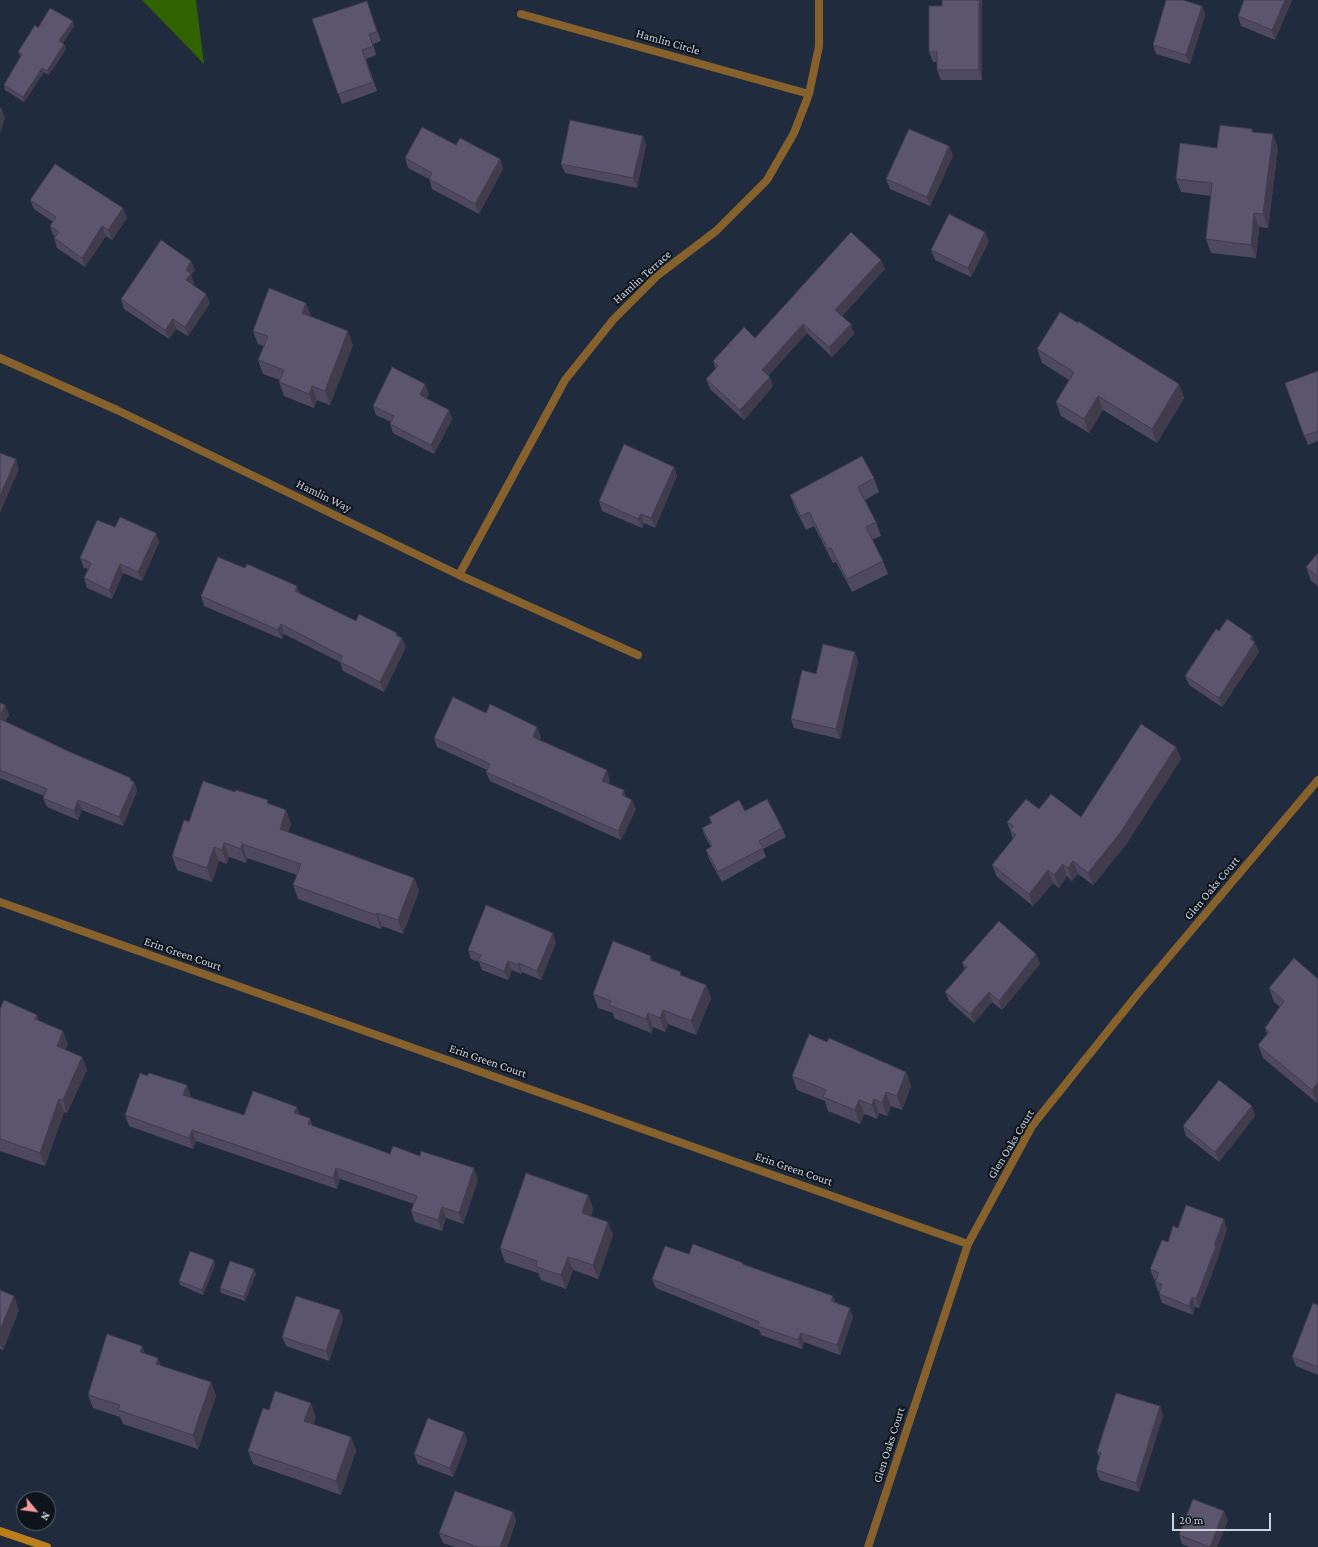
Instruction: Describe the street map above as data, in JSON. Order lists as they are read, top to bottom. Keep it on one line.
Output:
{"streets":{"street":["Hamlin Circle","Hamlin Terrace","Hamlin Way","Glen Oaks Court","Erin Green Court"]},"crossings":[["Hamlin Circle","Hamlin Terrace"],["Hamlin Terrace","Hamlin Way"],["Glen Oaks Court","Erin Green Court"]],"scale_bar":"20 m","north":"bottom right"}
